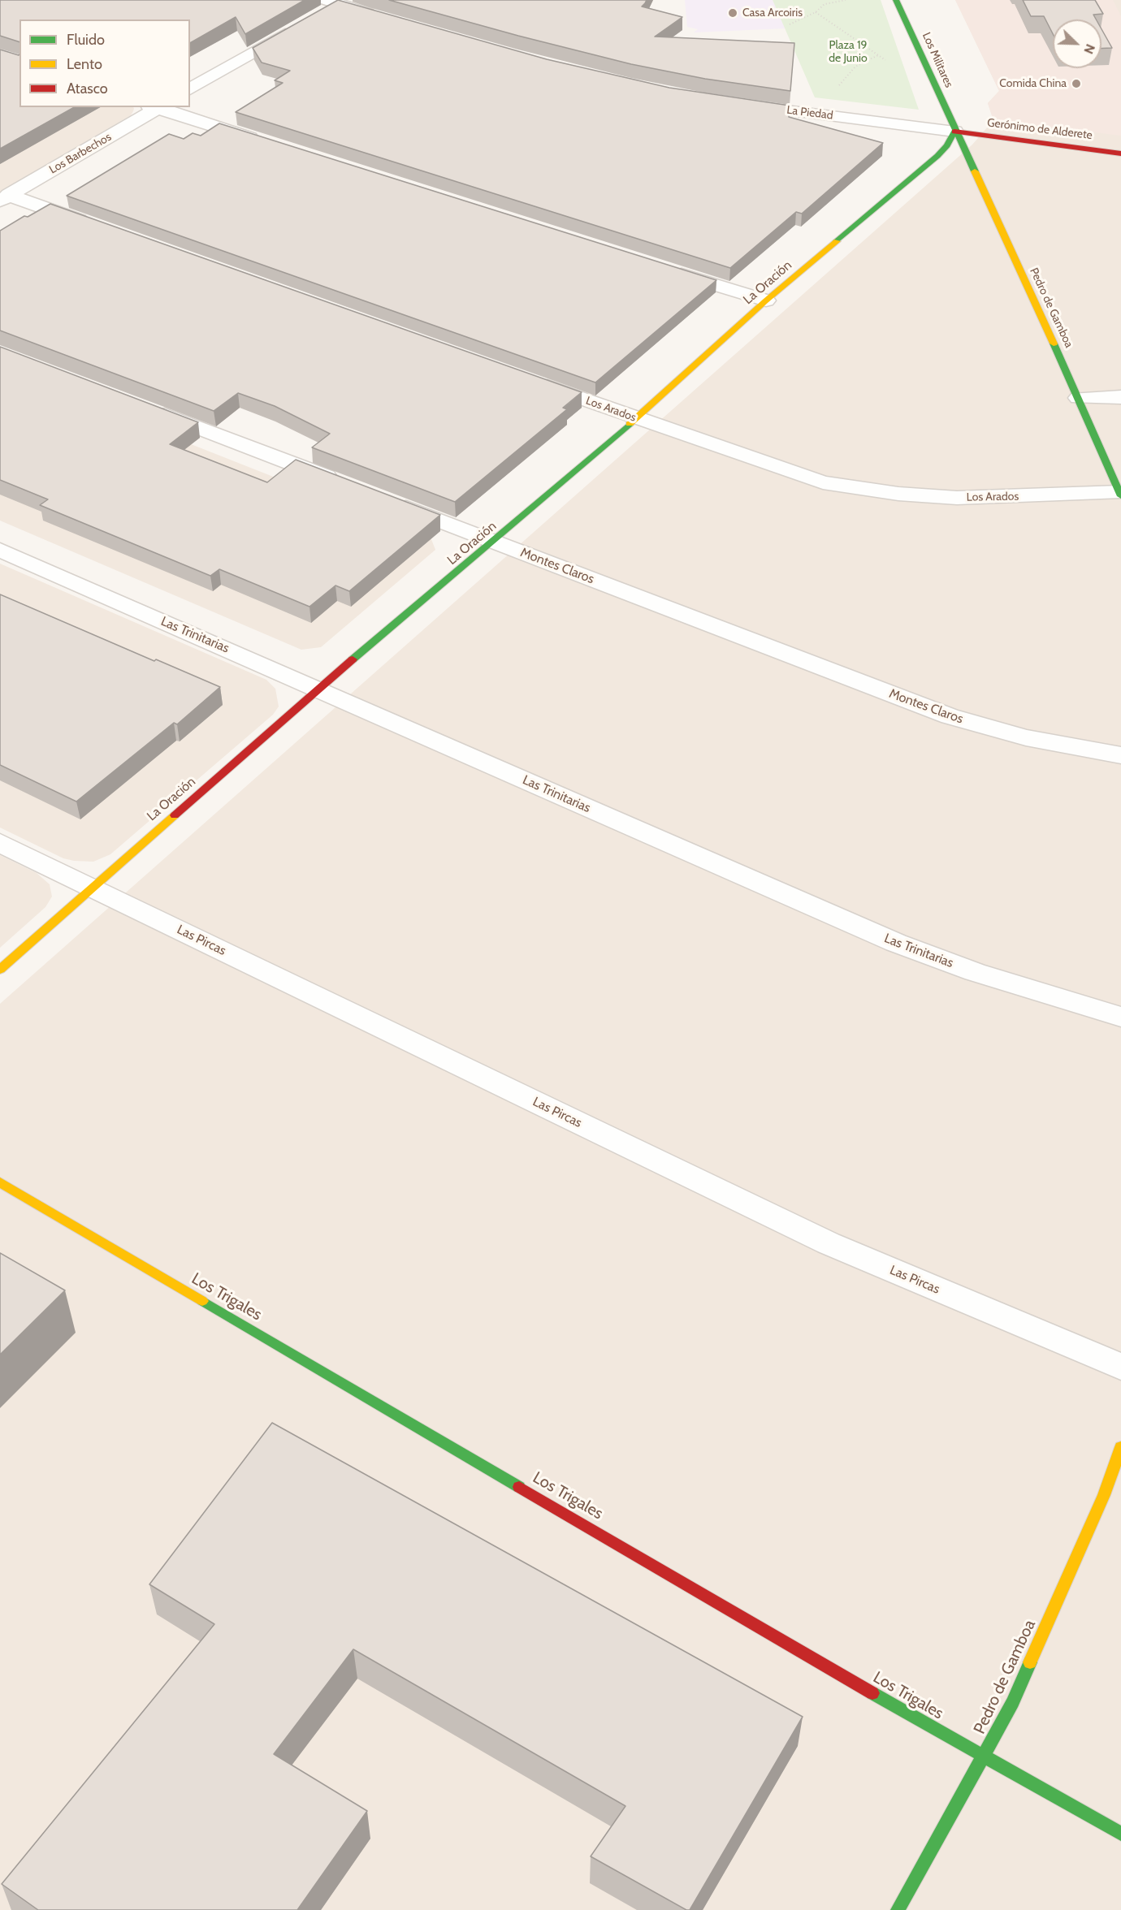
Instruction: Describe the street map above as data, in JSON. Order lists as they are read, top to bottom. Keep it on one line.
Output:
{"streets":{"main road":["Los Militares","Gerónimo de Alderete","La Oración","Pedro de Gamboa","Los Trigales"],"street":["La Piedad","Los Barbechos","Los Arados","Montes Claros","Las Trinitarias","Las Pircas"]},"crossings":[["Los Militares","La Piedad"],["Los Militares","Gerónimo de Alderete"],["Los Militares","La Oración"],["Los Militares","Pedro de Gamboa"],["La Piedad","Gerónimo de Alderete"],["La Piedad","La Oración"],["La Piedad","Pedro de Gamboa"],["Gerónimo de Alderete","La Oración"],["Gerónimo de Alderete","Pedro de Gamboa"],["La Oración","Pedro de Gamboa"],["La Oración","Los Arados"],["La Oración","Montes Claros"],["La Oración","Las Trinitarias"],["La Oración","Las Pircas"],["Pedro de Gamboa","Los Arados"],["Pedro de Gamboa","Los Trigales"]],"parks":["Plaza 19 de Junio"],"places":["Casa Arcoiris","Comida China"],"legend":["Fluido","Lento","Atasco"],"north":"bottom right"}
